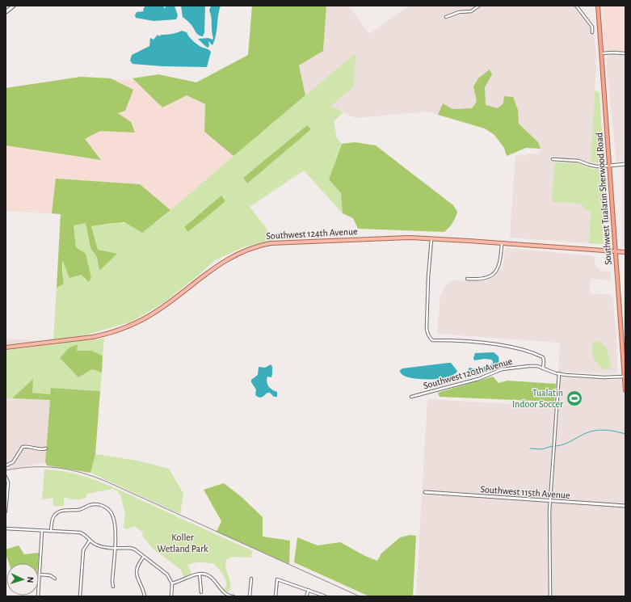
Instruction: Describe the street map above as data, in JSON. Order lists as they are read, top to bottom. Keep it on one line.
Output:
{"streets":{"highway":["Southwest Tualatin Sherwood Road"],"main road":["Southwest 124th Avenue"],"street":["Southwest 120th Avenue","Southwest 115th Avenue"]},"crossings":[["Southwest Tualatin Sherwood Road","Southwest 124th Avenue"],["Southwest Tualatin Sherwood Road","Southwest 120th Avenue"]],"parks":["Koller Wetland Park"],"places":{"sports":["Tualatin Indoor Soccer"]},"north":"right"}
